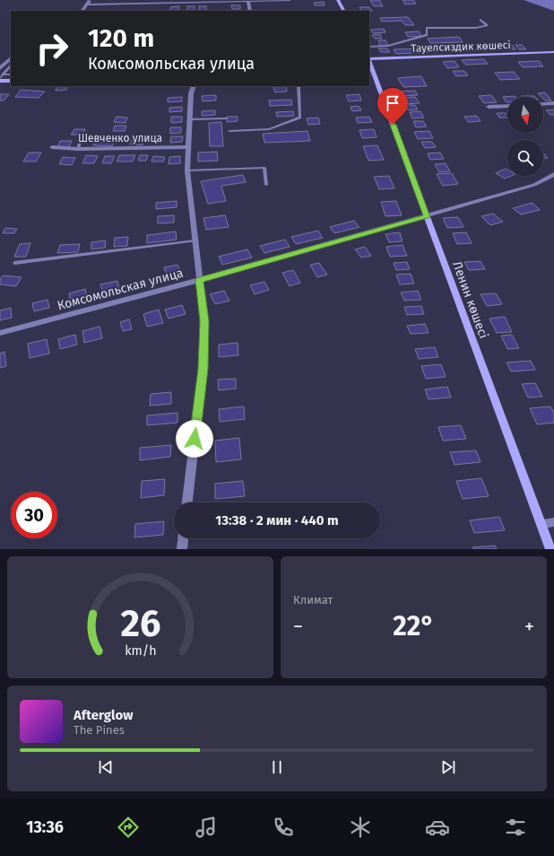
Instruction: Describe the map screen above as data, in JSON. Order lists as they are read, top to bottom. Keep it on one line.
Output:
{"streets":{"street":["Тауелсиздик көшесі","Шевченко улица","Комсомольская улица","Ленин көшесі"]},"crossings":[["Комсомольская улица","Ленин көшесі"]],"north":"bottom","page":{"turn":["120 m","Комсомольская улица"],"limit":"30","trip":"13:38 · 2 мин · 440 m","tile":"Климат","heat":["−","22°","+"],"song":["Afterglow","The Pines"],"tabs":"13:36","gauge":["26","km/h"]}}
